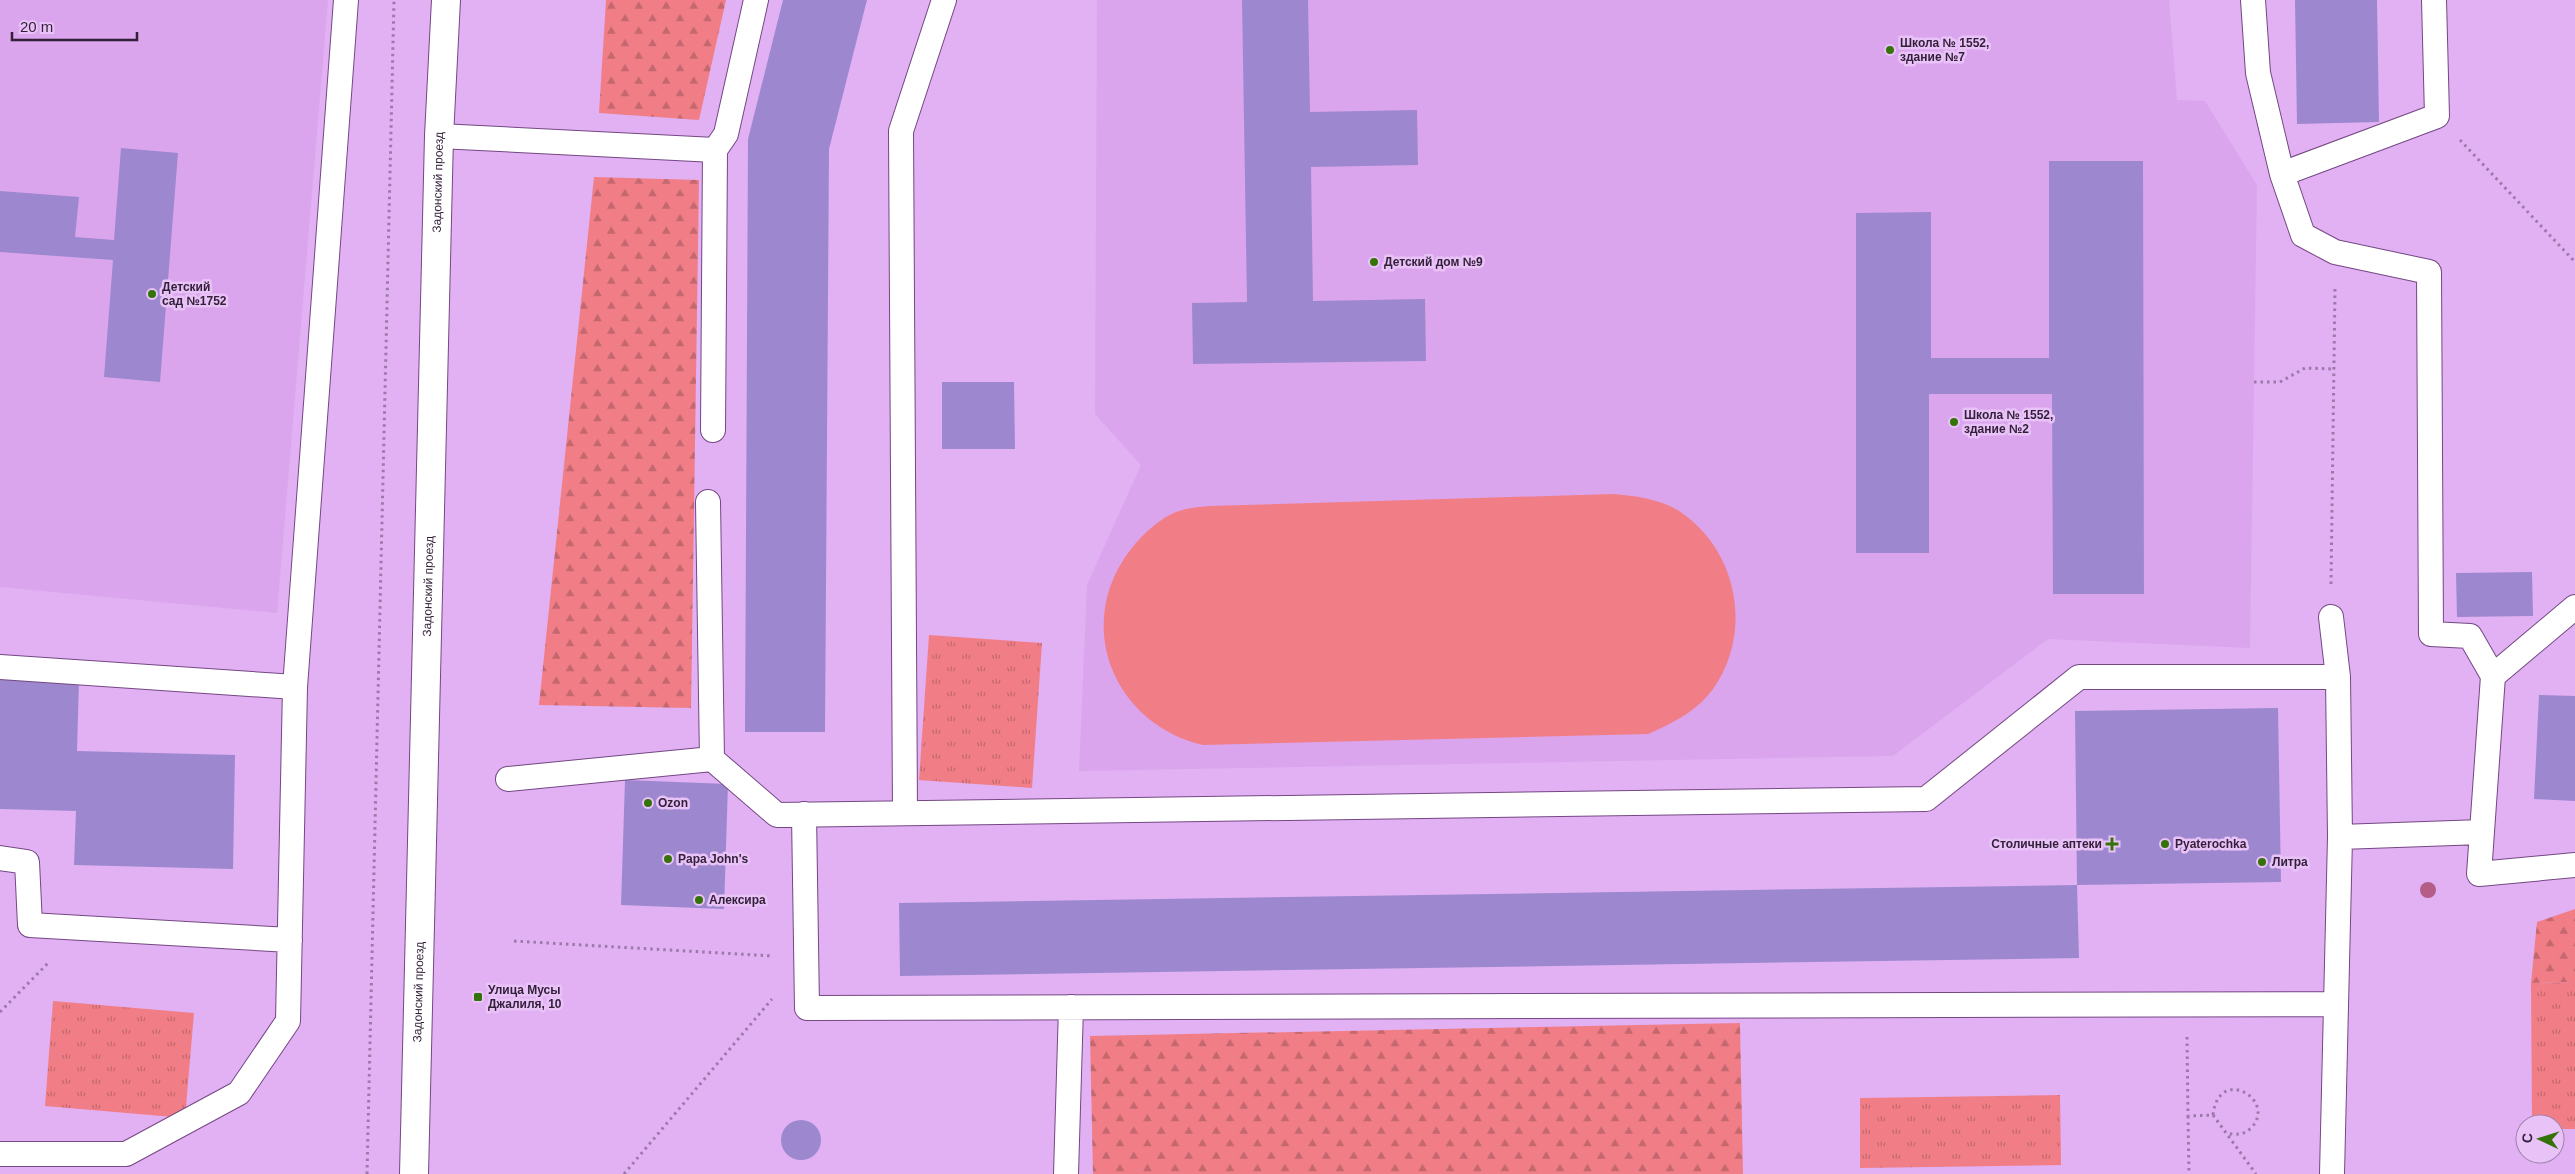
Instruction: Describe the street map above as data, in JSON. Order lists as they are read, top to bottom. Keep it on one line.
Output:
{"streets":{"street":["Задонский проезд"]},"places":{"other":["Школа № 1552, здание №7","Детский дом №9","Детский сад №1752","Школа № 1552, здание №2","Ozon","Pyaterochka","Papa John's","Литра","Алексира"],"health":["Столичные аптеки"],"transit":["Улица Мусы Джалиля, 10"]},"scale_bar":"20 m","north":"left"}
